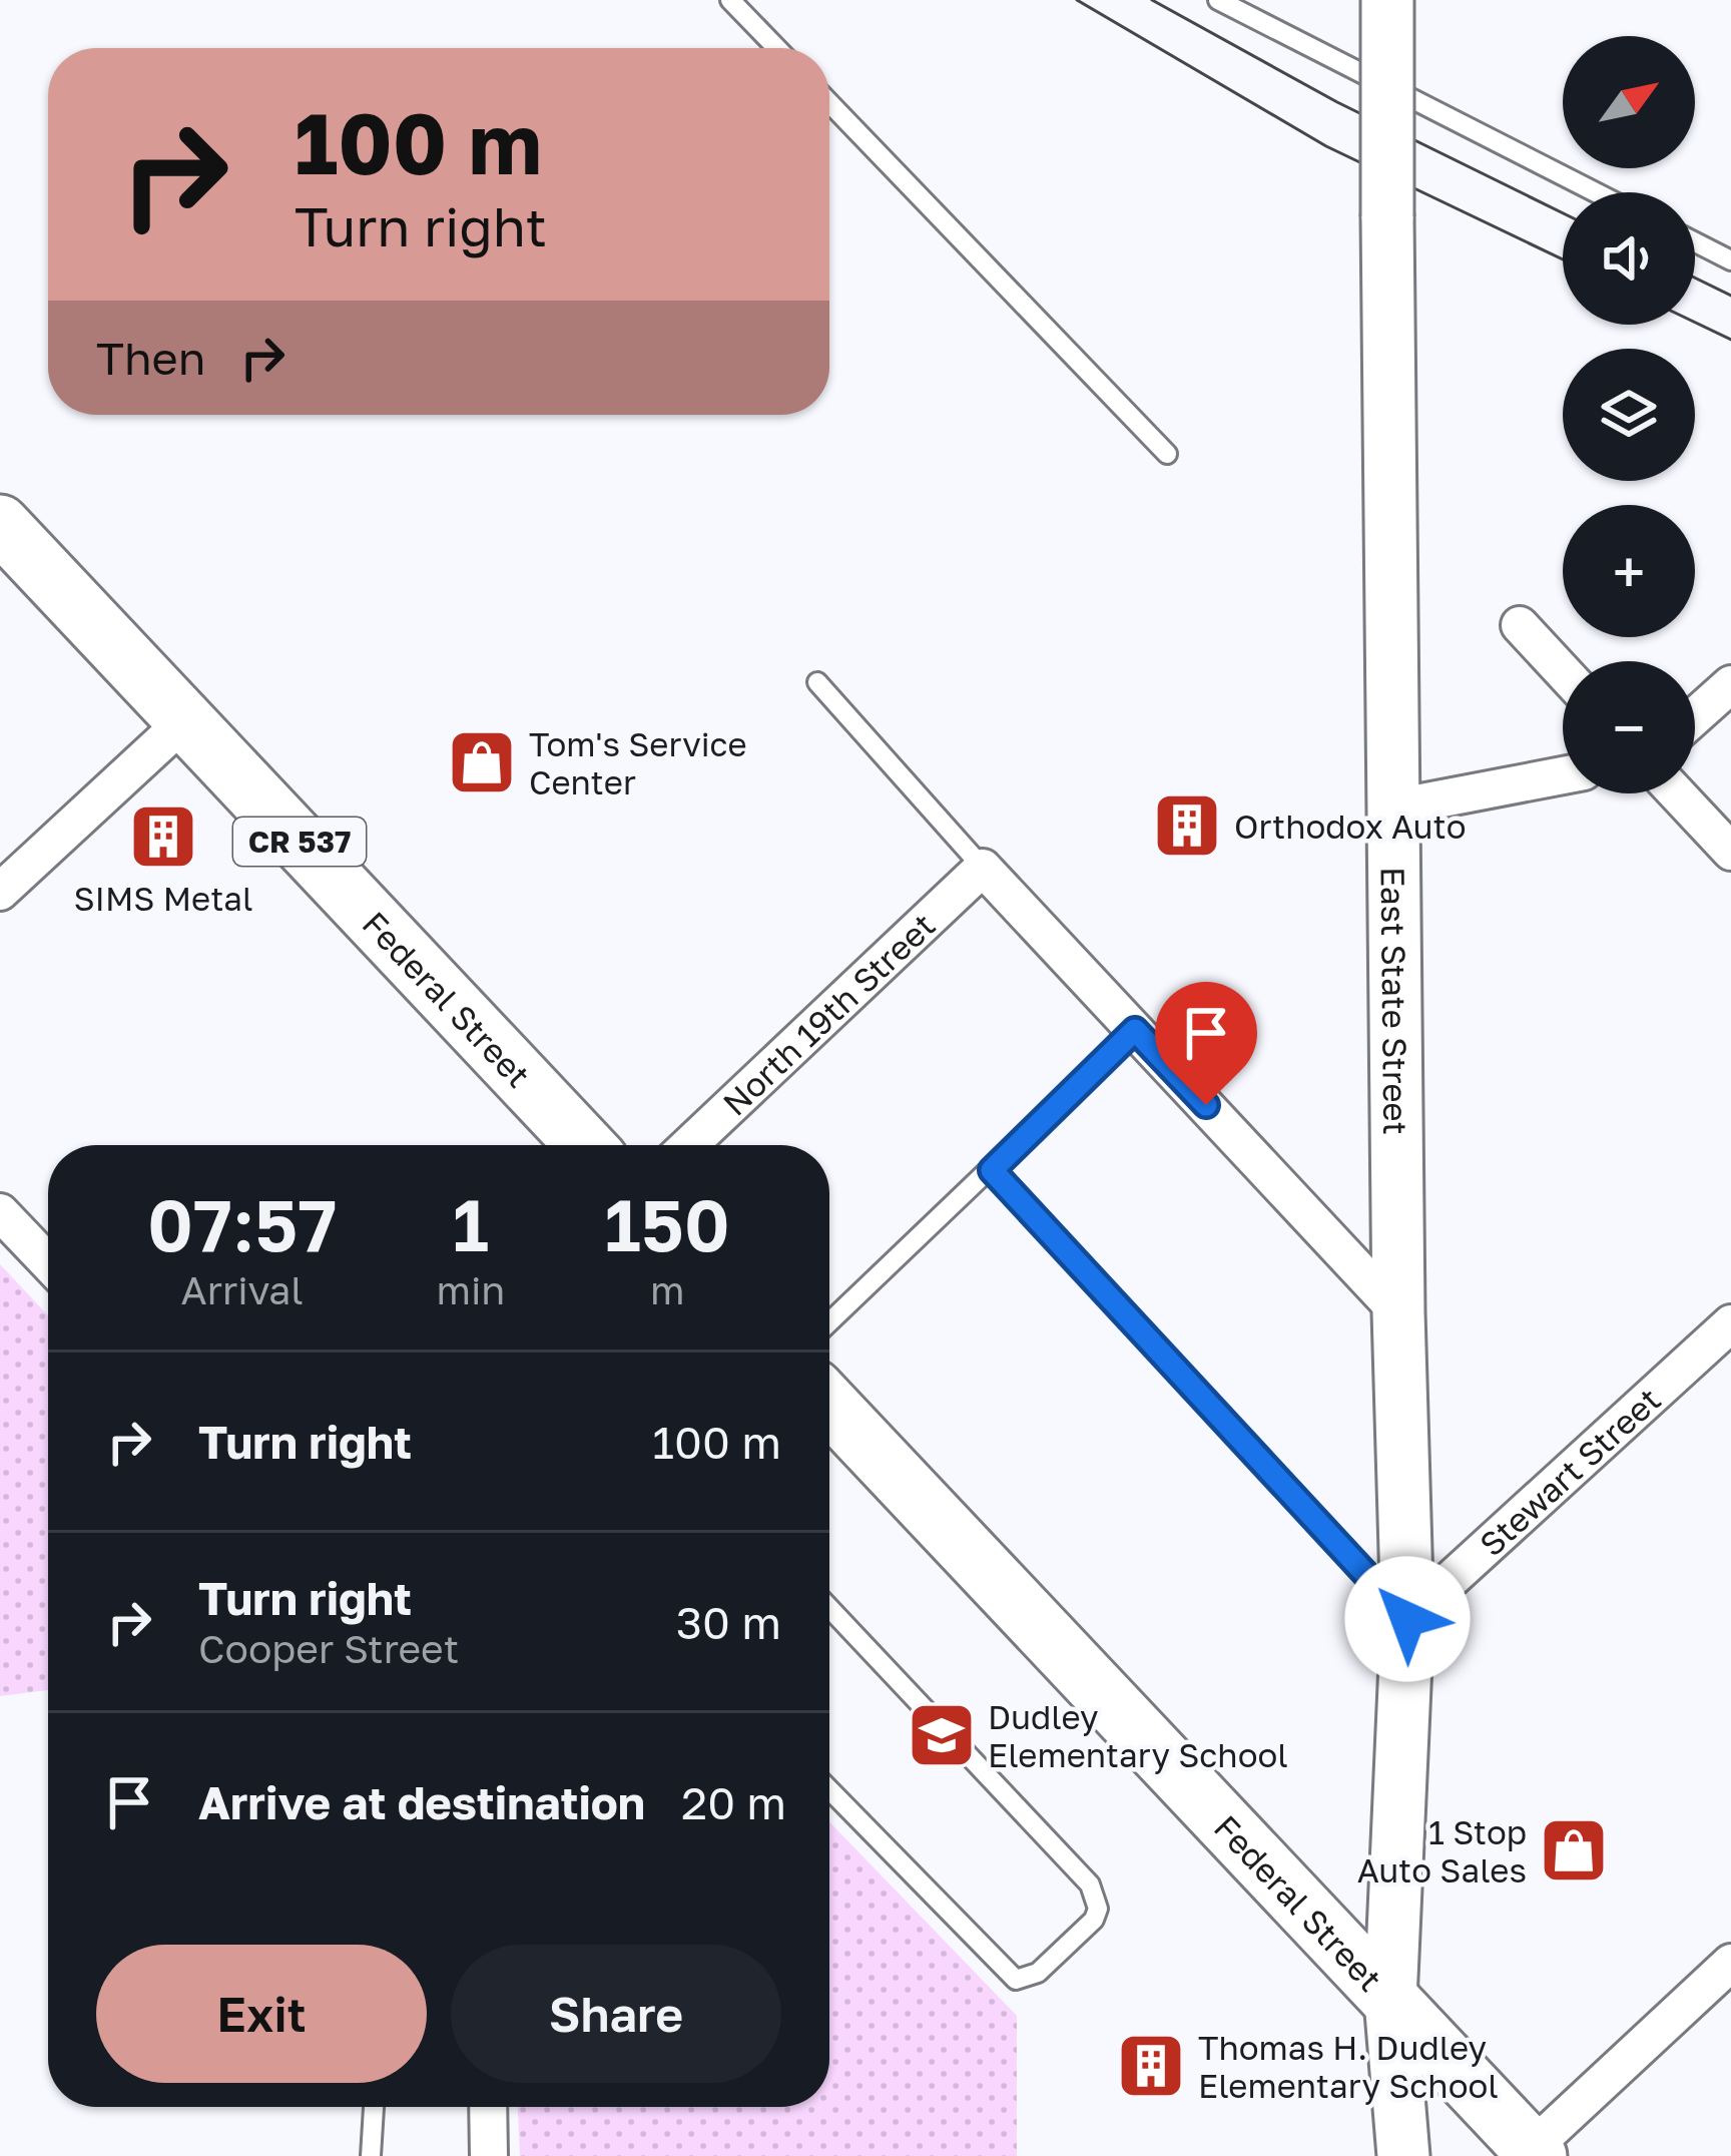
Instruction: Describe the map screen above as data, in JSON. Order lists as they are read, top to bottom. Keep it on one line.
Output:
{"streets":{"main road":["CR 537","Federal Street","East State Street"],"street":["North 19th Street","Stewart Street"]},"crossings":[["Federal Street","East State Street"],["East State Street","Stewart Street"]],"places":{"shop":["Tom's Service Center","1 Stop Auto Sales"],"building":["Orthodox Auto","SIMS Metal","Thomas H. Dudley Elementary School"],"school or university":["Dudley Elementary School"]},"north":"top right","page":{"map_buttons":["+","−"],"turn":["100 m","Turn right"],"then":"Then","eta":["07:57","Arrival","1","min","150","m"],"list":[{"name":"Turn right","value":"100 m"},{"name":"Turn right","note":"Cooper Street","value":"30 m"},{"name":"Arrive at destination","value":"20 m"}],"buttons":["Exit","Share"]}}
